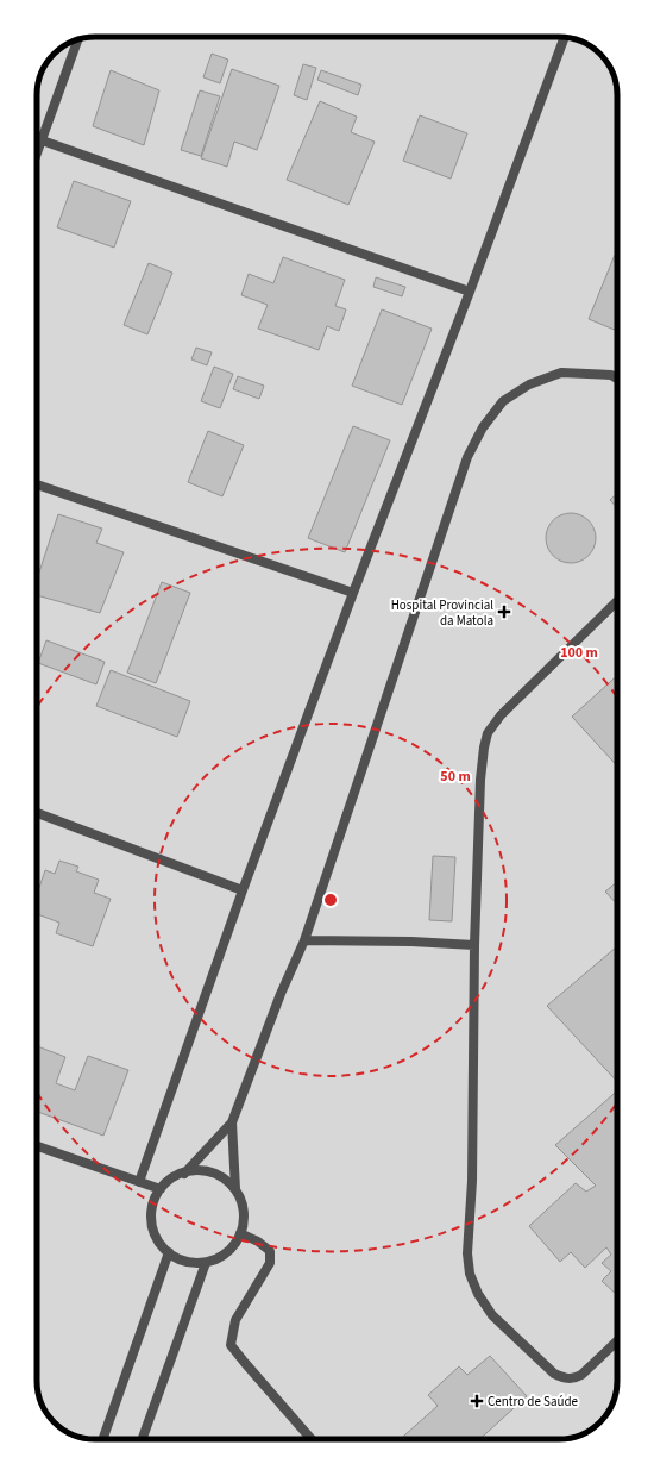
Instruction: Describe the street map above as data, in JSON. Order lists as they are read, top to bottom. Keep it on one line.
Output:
{"places":{"health":["Hospital Provincial da Matola","Centro de Saúde"]},"rings":["100 m","50 m"]}
